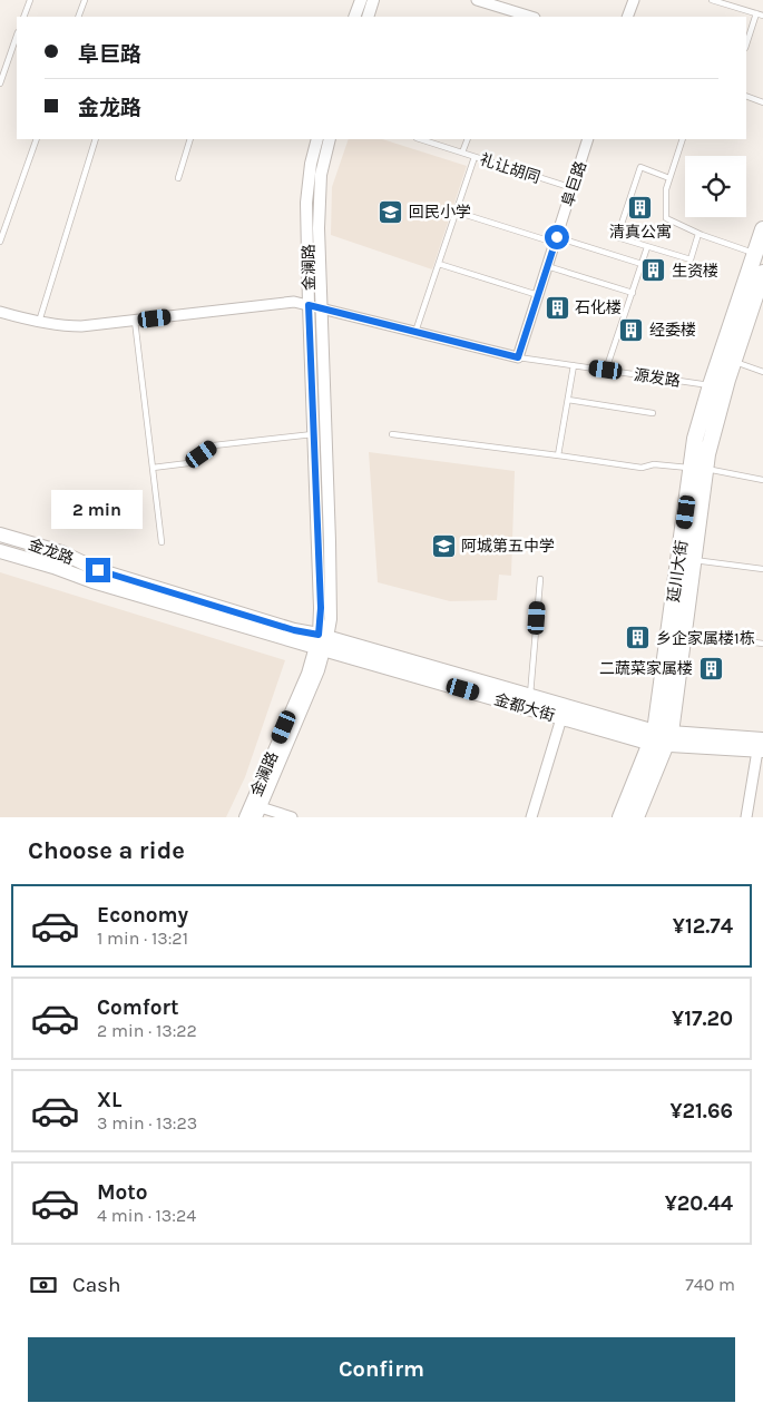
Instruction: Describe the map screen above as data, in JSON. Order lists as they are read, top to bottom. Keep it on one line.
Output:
{"streets":{"main road":["金龙路","延川大街","金都大街"],"street":["阜巨路","金澜路","源发路"],"lane":["礼让胡同"]},"crossings":[["礼让胡同","阜巨路"],["阜巨路","源发路"],["金澜路","源发路"],["金澜路","金都大街"],["源发路","延川大街"],["金龙路","金都大街"],["延川大街","金都大街"]],"places":{"building":["清真公寓","生资楼","石化楼","经委楼","乡企家属楼1栋","二蔬菜家属楼"],"school or university":["回民小学","阿城第五中学"]},"page":{"banner":["阜巨路","金龙路"],"bubble":"2 min","heading":"Choose a ride","list":[{"name":"Economy","note":"1 min · 13:21","value":"¥12.74"},{"name":"Comfort","note":"2 min · 13:22","value":"¥17.20"},{"name":"XL","note":"3 min · 13:23","value":"¥21.66"},{"name":"Moto","note":"4 min · 13:24","value":"¥20.44"}],"pay":["Cash","740 m"],"buttons":"Confirm"}}
